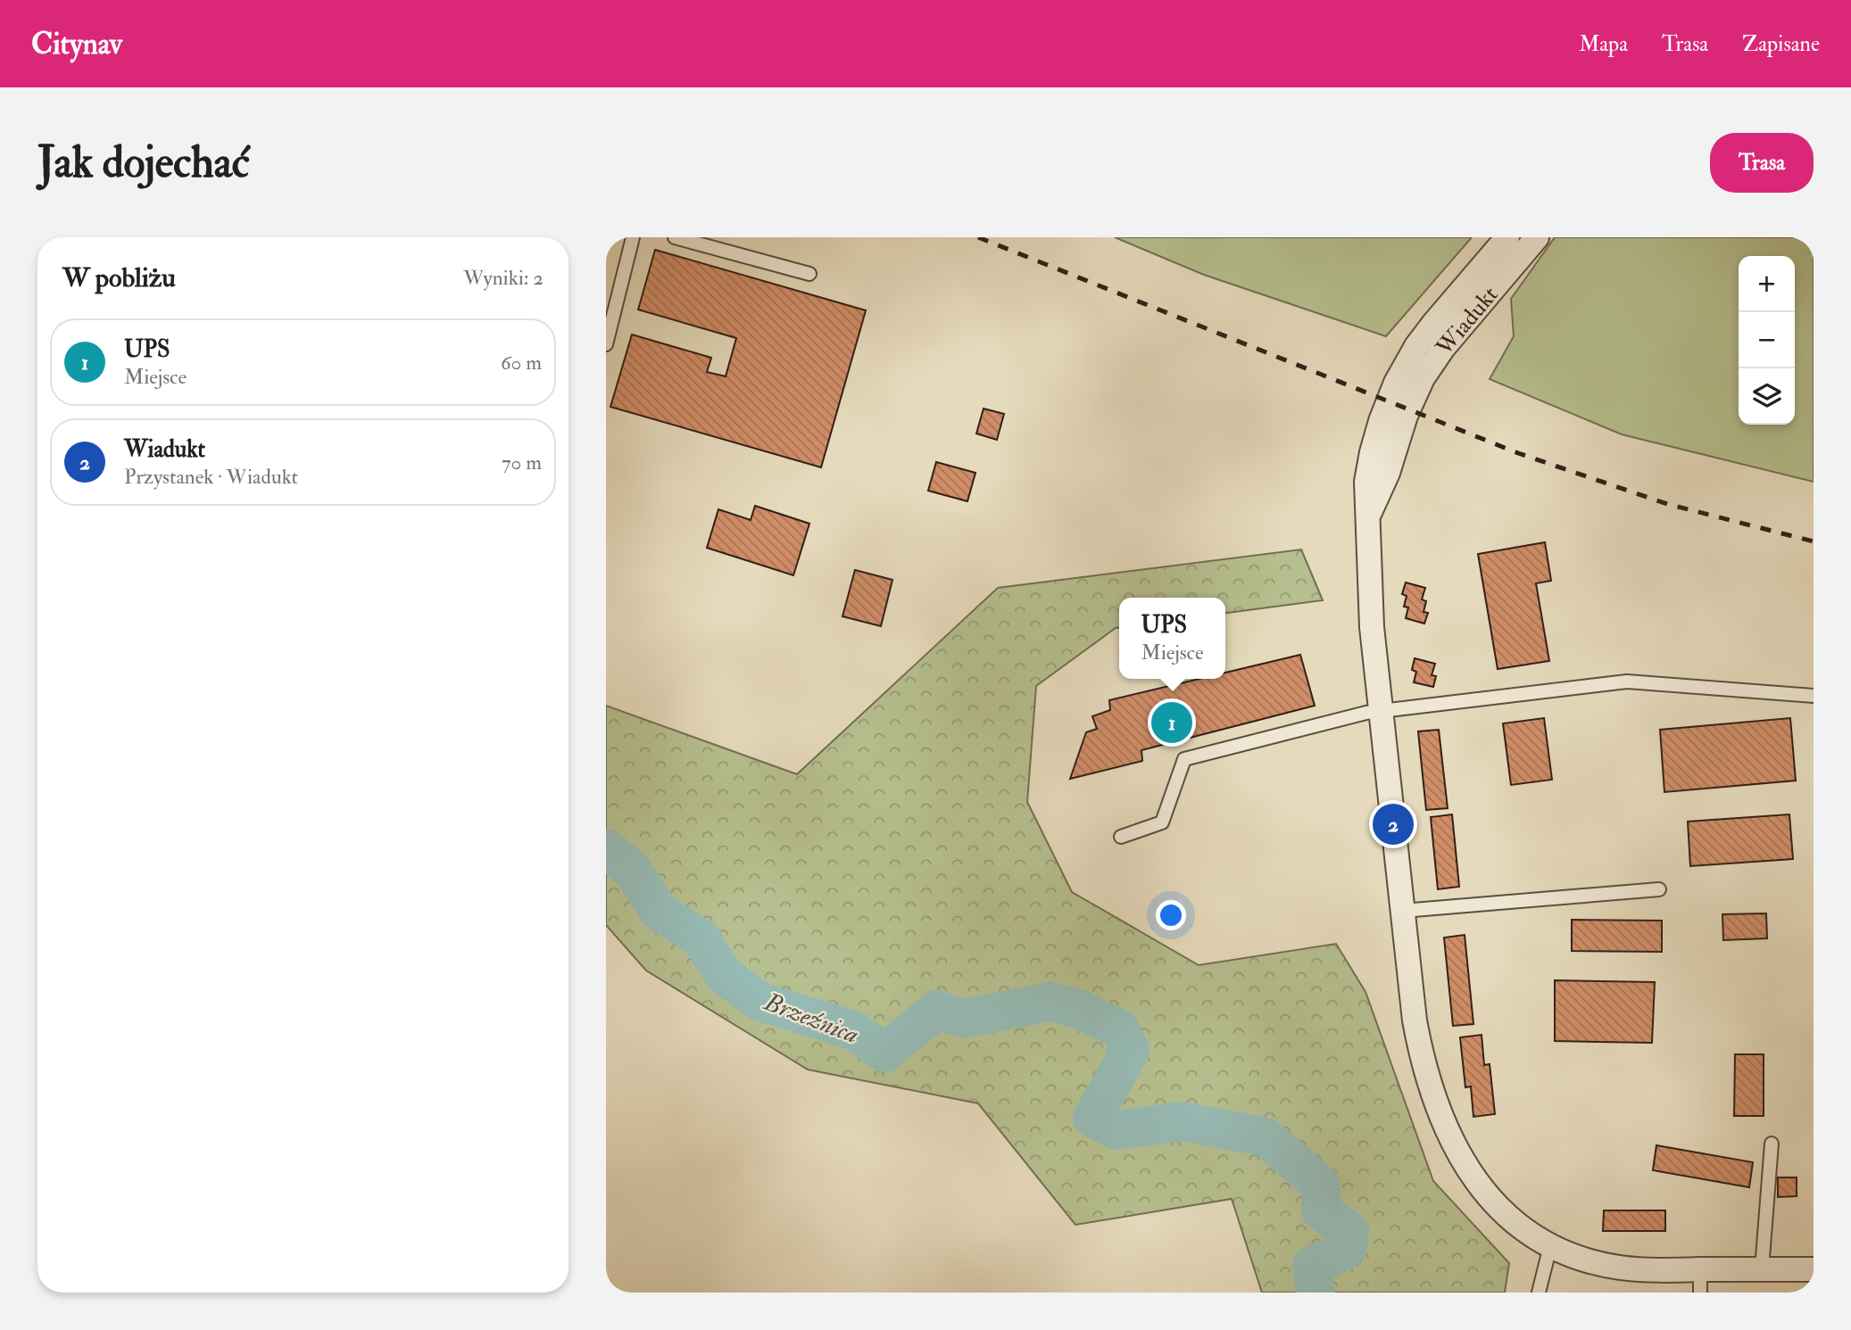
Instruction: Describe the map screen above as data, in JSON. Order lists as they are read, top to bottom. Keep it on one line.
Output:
{"streets":{"street":["Wiadukt"]},"water":["Brzeźnica"],"page":{"header":"Citynav","nav":["Mapa","Trasa","Zapisane"],"buttons":"Trasa","title":"Jak dojechać","heading":["W pobliżu","Wyniki: 2"],"map_buttons":["+","−"],"list":[{"mark":"1","name":"UPS","note":"Miejsce","value":"60 m"},{"mark":"2","name":"Wiadukt","note":"Przystanek · Wiadukt","value":"70 m"}],"popup":["UPS","Miejsce"],"pins":["1","2"]}}
